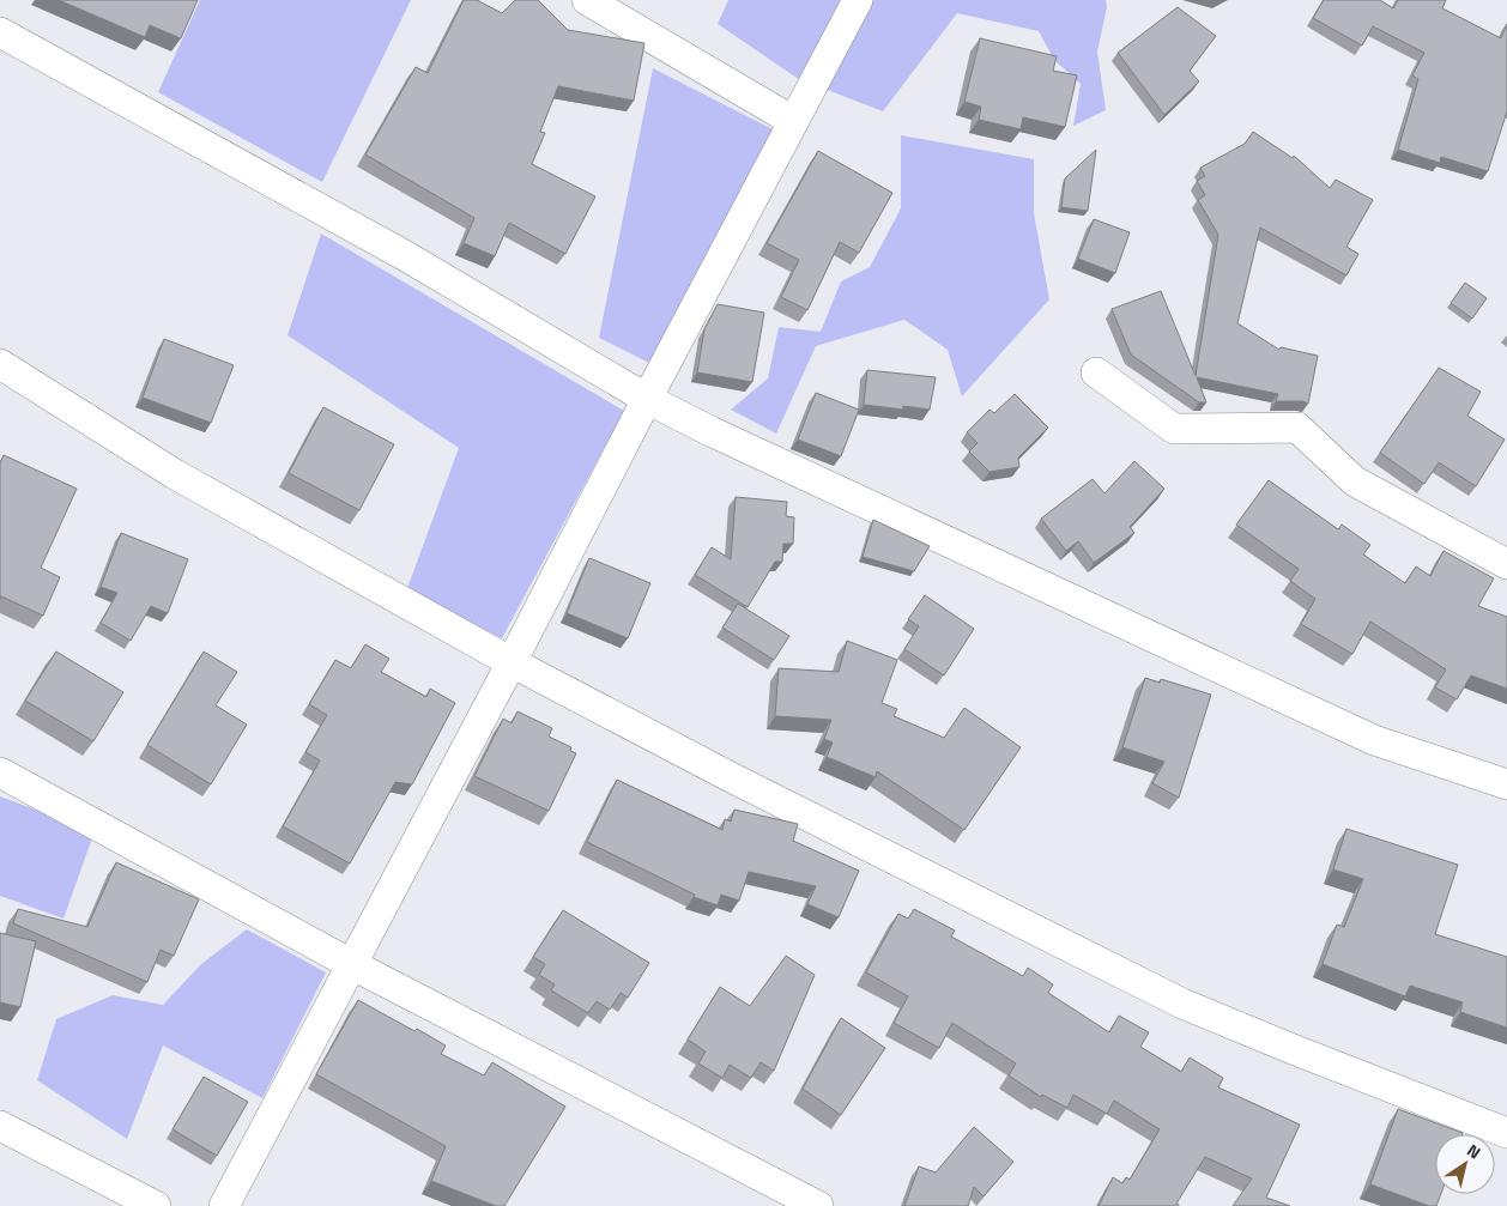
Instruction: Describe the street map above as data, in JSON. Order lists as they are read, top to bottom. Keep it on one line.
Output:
{"north":"top right"}
